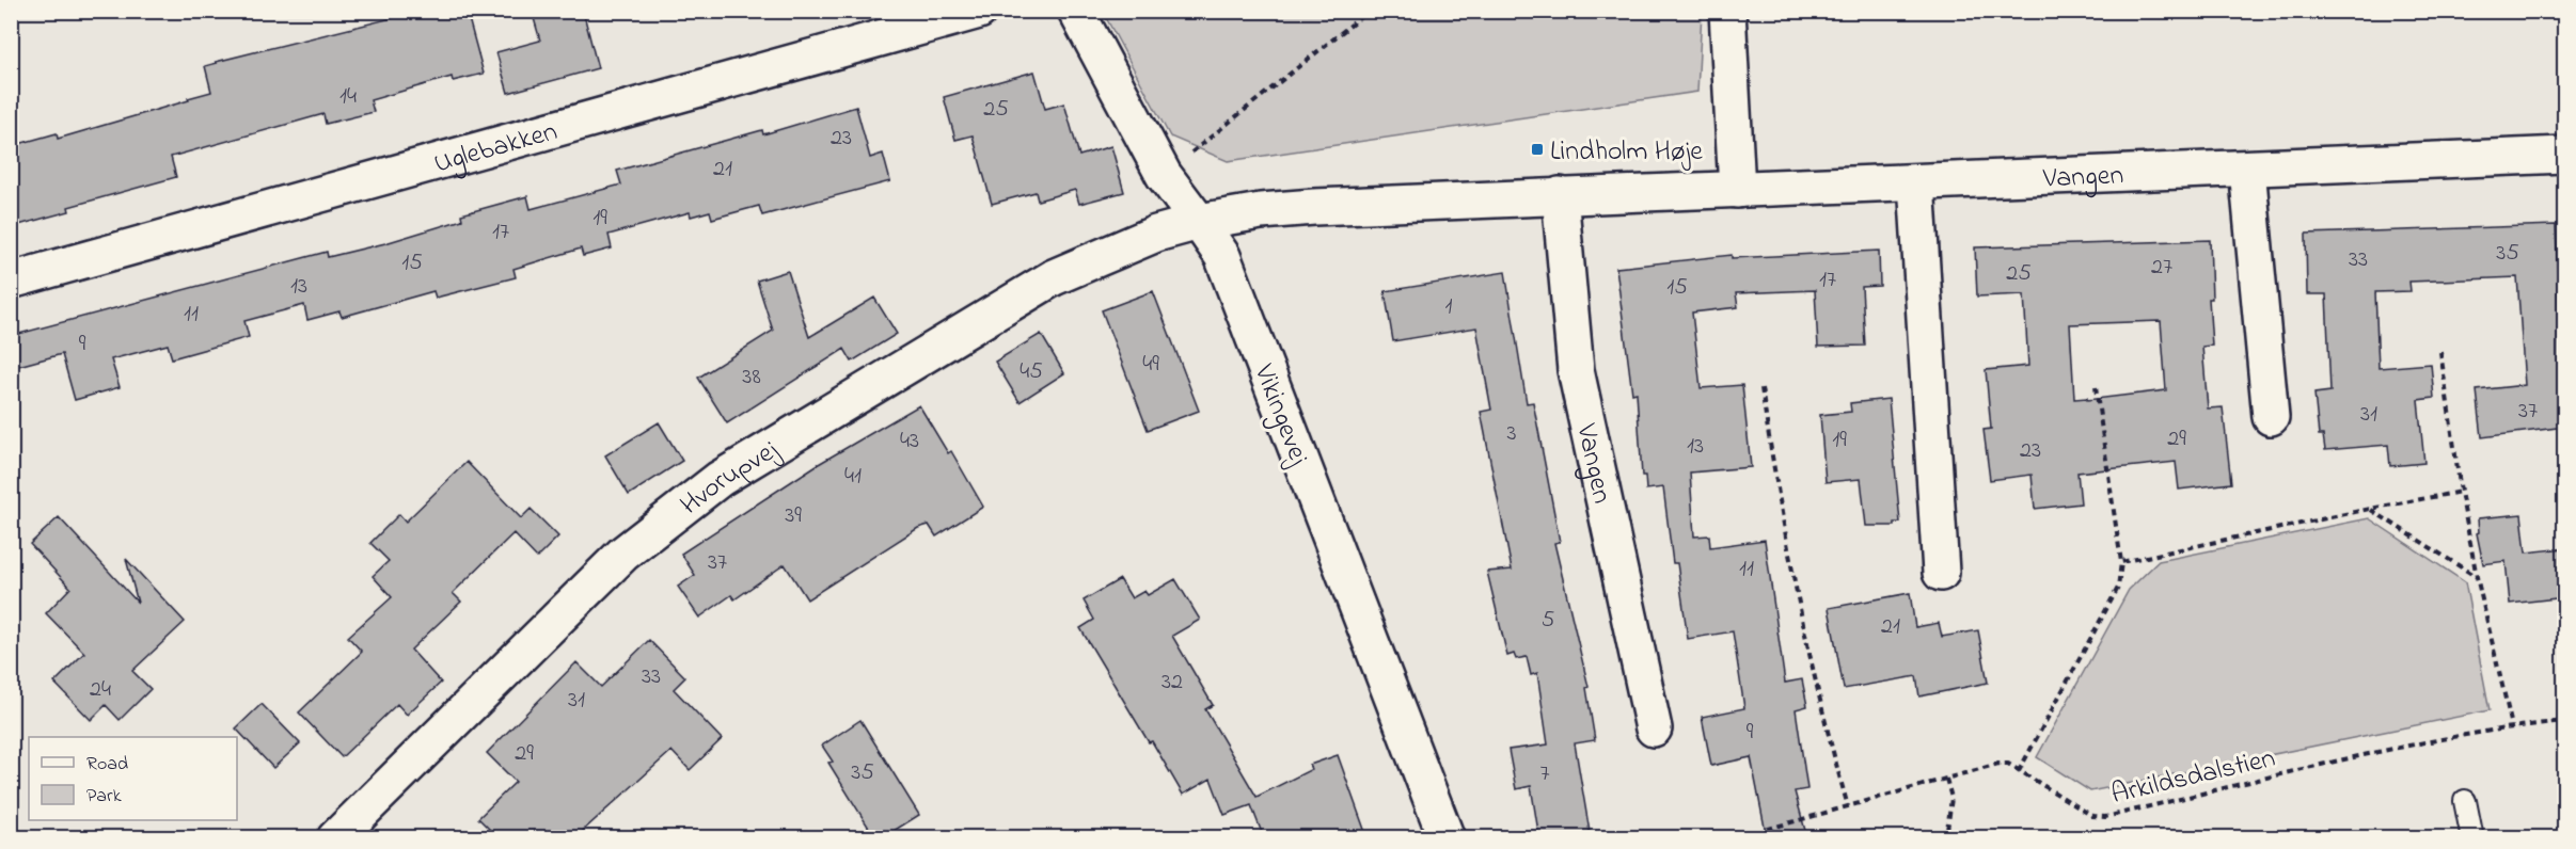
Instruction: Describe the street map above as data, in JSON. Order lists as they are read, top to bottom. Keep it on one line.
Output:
{"streets":{"street":["Uglebakken","Vangen","Vikingevej","Hvorupvej"],"path":["Arkildsdalstien"]},"crossings":[["Vangen","Vikingevej"],["Vangen","Hvorupvej"],["Vikingevej","Hvorupvej"]],"places":{"transit":["Lindholm Høje"]},"house_numbers":["14","25","23","21","19","17","35","33","15","27","25","17","13","15","1","11","9","49","45","38","37","31","3","29","19","43","13","23","41","39","37","11","5","21","33","32","24","31","9","29","35","7"],"legend":["Road","Park"]}
